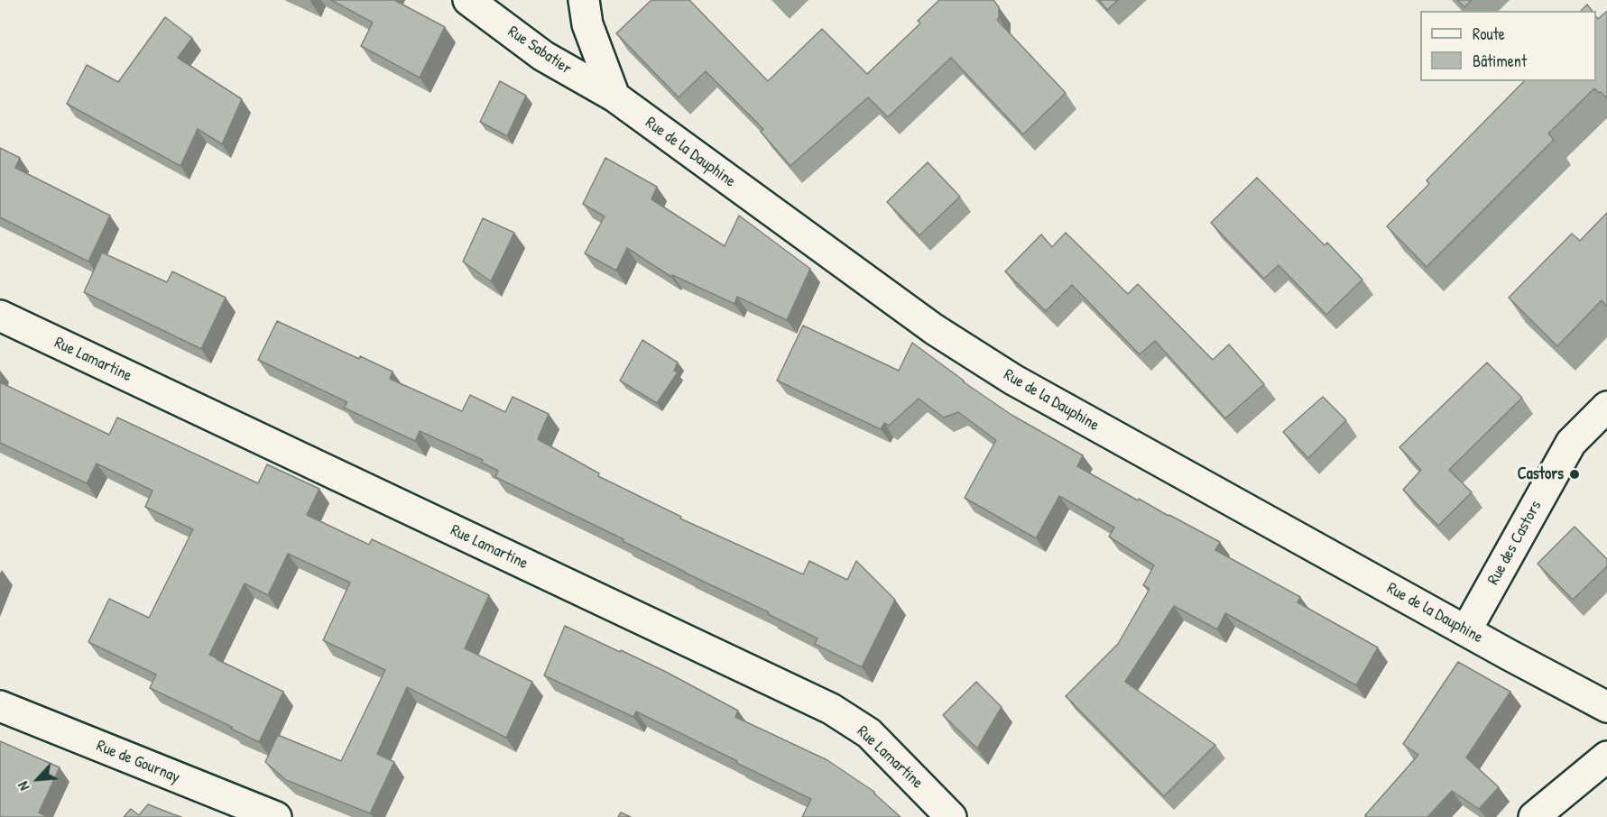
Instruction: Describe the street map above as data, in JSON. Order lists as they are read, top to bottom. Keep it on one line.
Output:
{"streets":{"street":["Rue Sabatier","Rue de la Dauphine","Rue Lamartine","Rue des Castors","Rue de Gournay"]},"crossings":[["Rue Sabatier","Rue de la Dauphine"],["Rue de la Dauphine","Rue des Castors"]],"places":["Castors"],"legend":["Route","Bâtiment"],"north":"bottom left"}
